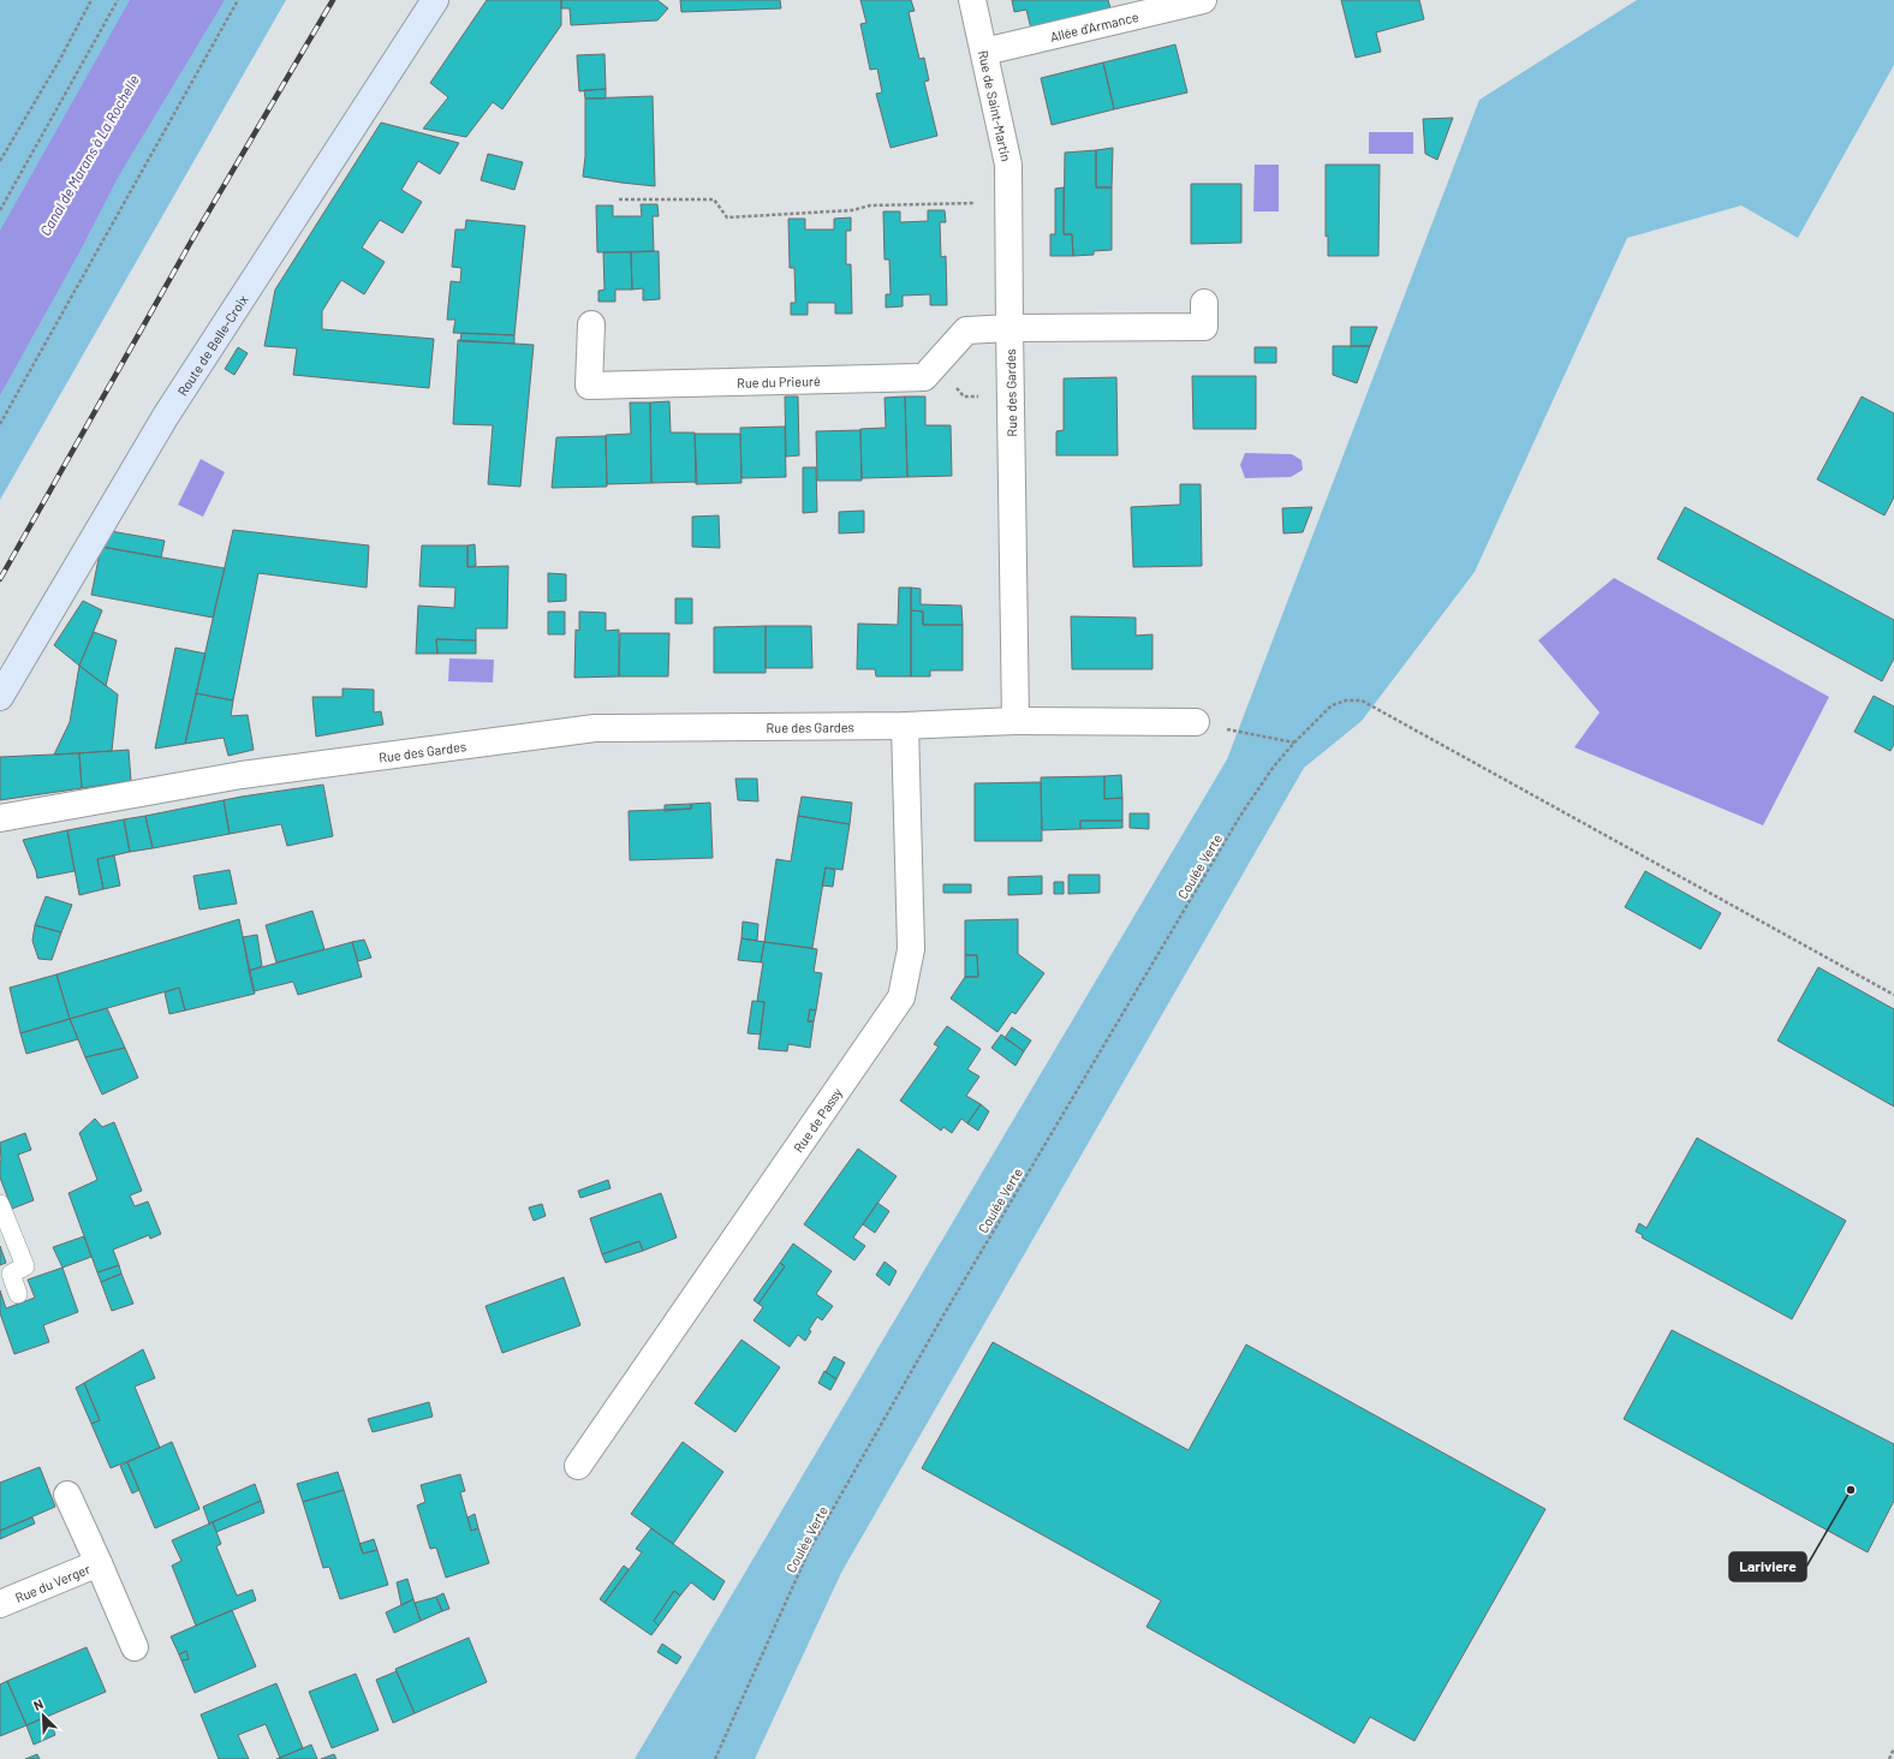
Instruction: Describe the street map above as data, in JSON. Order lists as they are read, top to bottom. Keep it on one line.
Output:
{"streets":{"street":["Allée d'Armance","Rue de Saint-Martin","Route de Belle-Croix","Rue du Prieuré","Rue des Gardes","Rue de Passy","Rue du Verger"],"path":["Coulée Verte"]},"crossings":[["Allée d'Armance","Rue de Saint-Martin"],["Rue de Saint-Martin","Rue du Prieuré"],["Rue de Saint-Martin","Rue des Gardes"],["Rue du Prieuré","Rue des Gardes"],["Rue des Gardes","Rue de Passy"]],"water":["Canal de Marans à La Rochelle"],"places":["Lariviere"],"north":"top left"}
